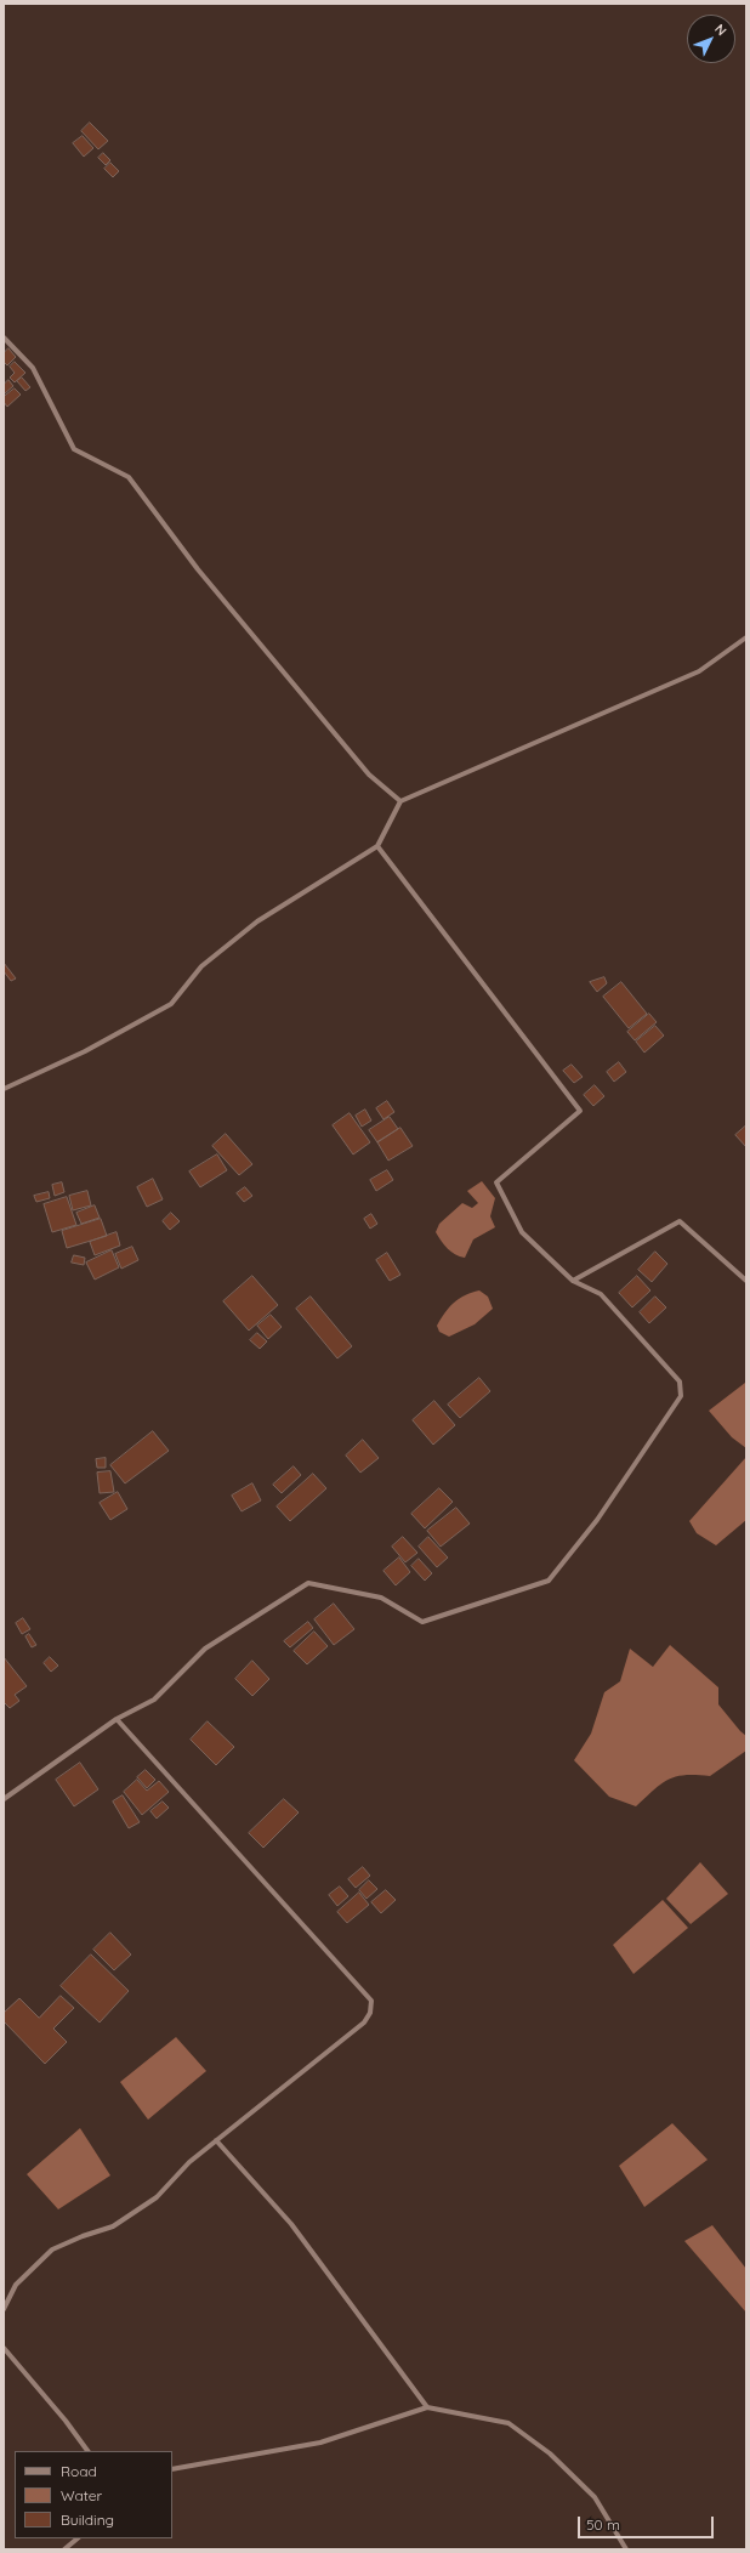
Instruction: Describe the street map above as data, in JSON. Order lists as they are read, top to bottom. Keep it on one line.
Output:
{"legend":["Road","Water","Building"],"scale_bar":"50 m","north":"top right"}
